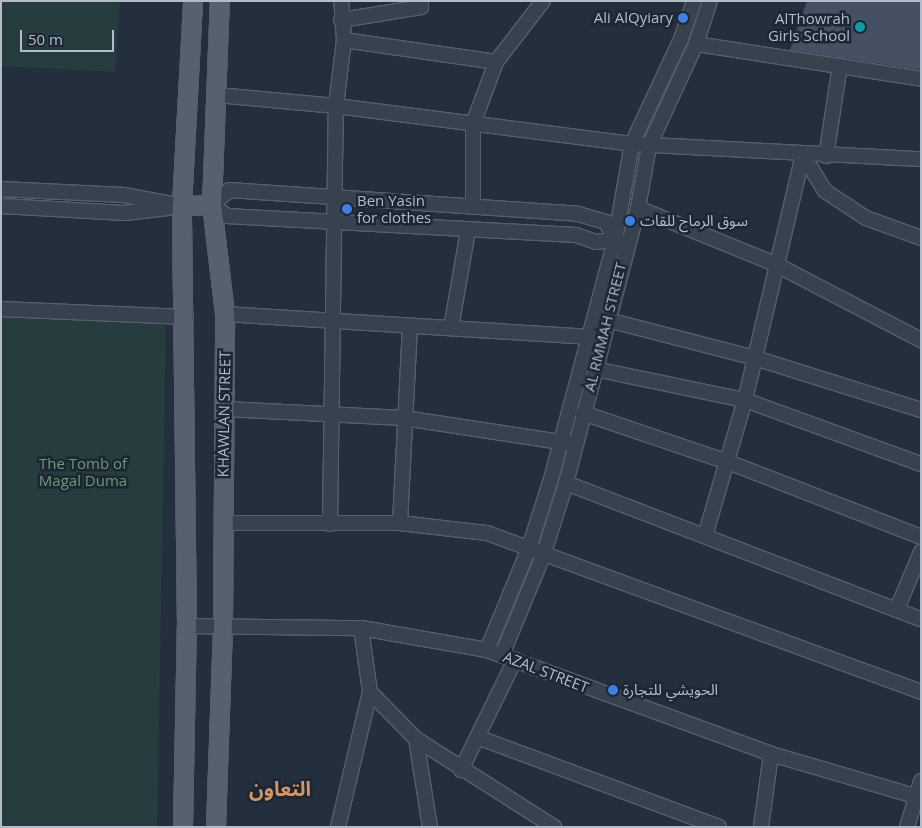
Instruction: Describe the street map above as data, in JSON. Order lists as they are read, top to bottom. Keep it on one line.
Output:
{"streets":{"main road":["KHAWLAN STREET"],"street":["AL RMMAH STREET","AZAL STREET"]},"crossings":[["AL RMMAH STREET","AZAL STREET"],["KHAWLAN STREET","AZAL STREET"]],"districts":["التعاون"],"parks":["The Tomb of Magal Duma"],"places":["Ali AlQyiary","AlThowrah Girls School","Ben Yasin for clothes","سوق الرماح للقات","الحويشي للتجارة"],"scale_bar":"50 m"}
